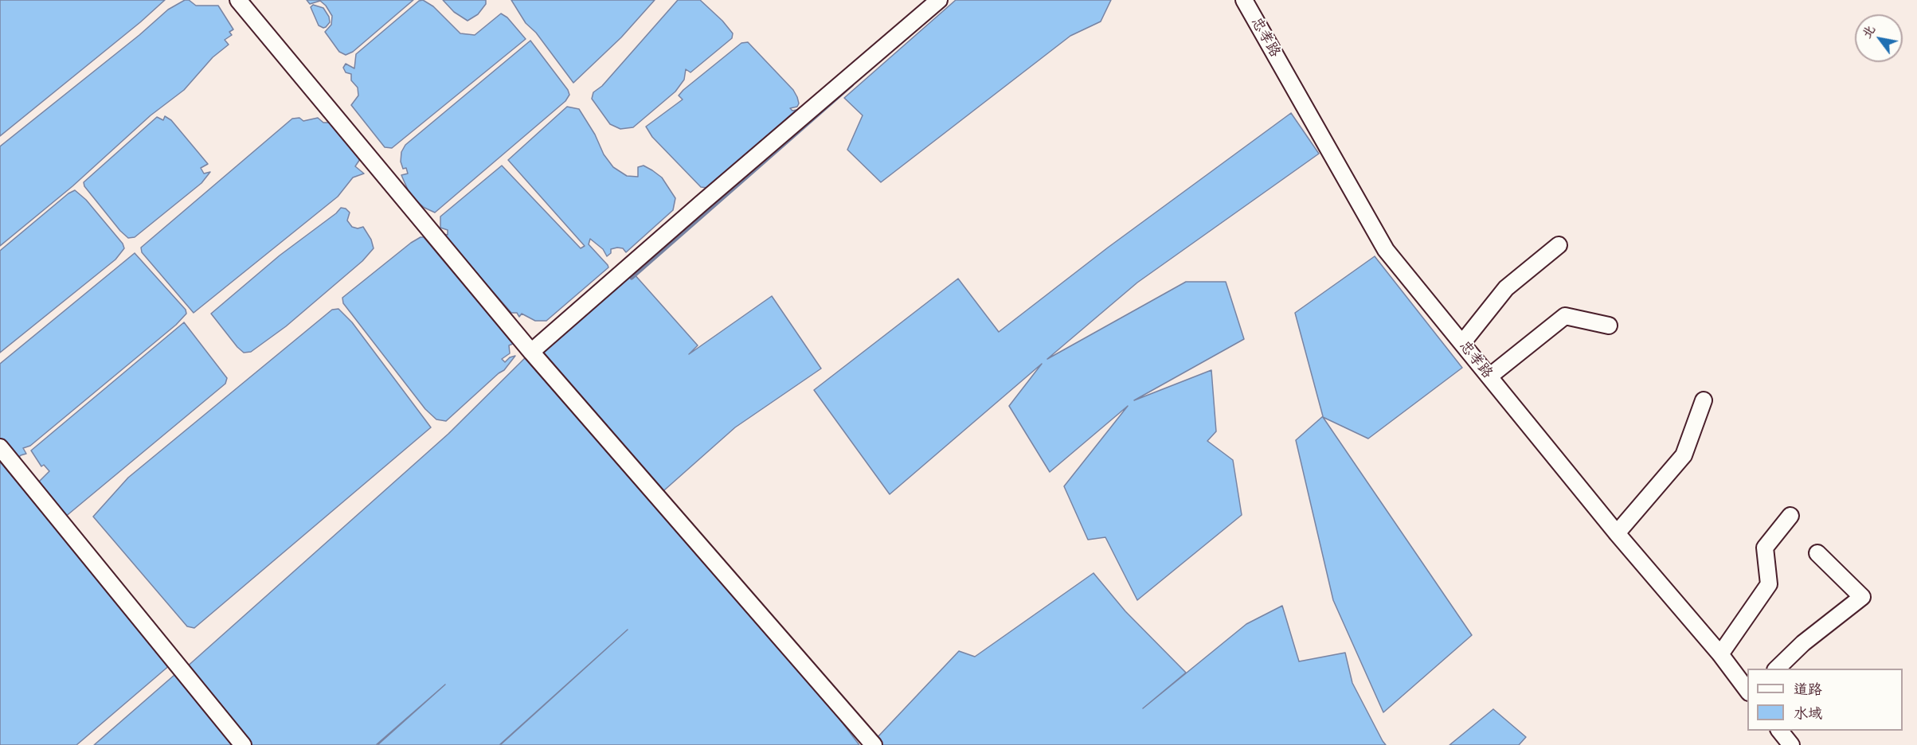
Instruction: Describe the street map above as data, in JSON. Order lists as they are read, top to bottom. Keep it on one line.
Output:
{"streets":{"street":["忠孝路"]},"legend":["道路","水域"],"north":"top left"}
